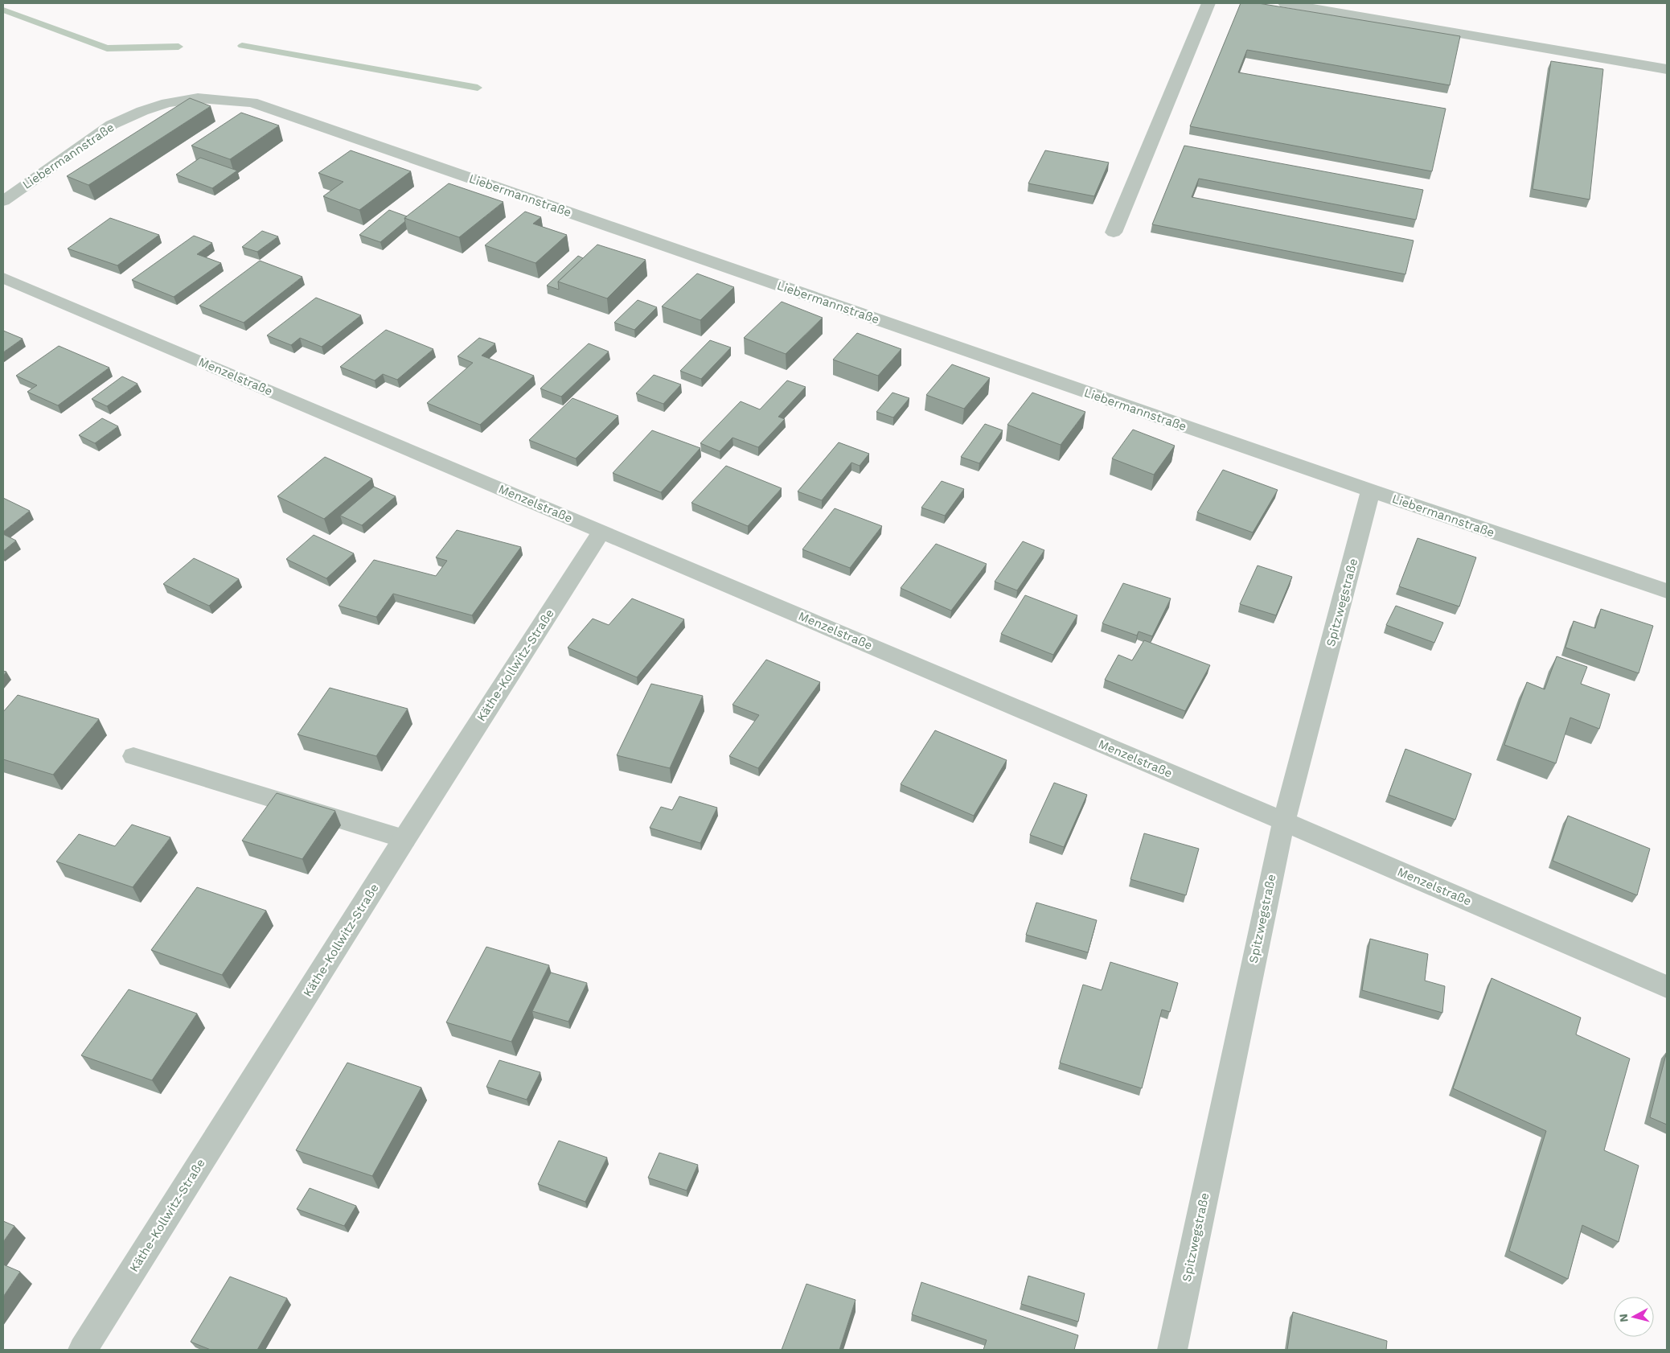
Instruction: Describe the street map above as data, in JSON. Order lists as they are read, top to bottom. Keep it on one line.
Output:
{"streets":{"street":["Liebermannstraße","Menzelstraße","Spitzwegstraße","Käthe-Kollwitz-Straße"]},"crossings":[["Liebermannstraße","Spitzwegstraße"],["Menzelstraße","Spitzwegstraße"],["Menzelstraße","Käthe-Kollwitz-Straße"]],"north":"left"}
